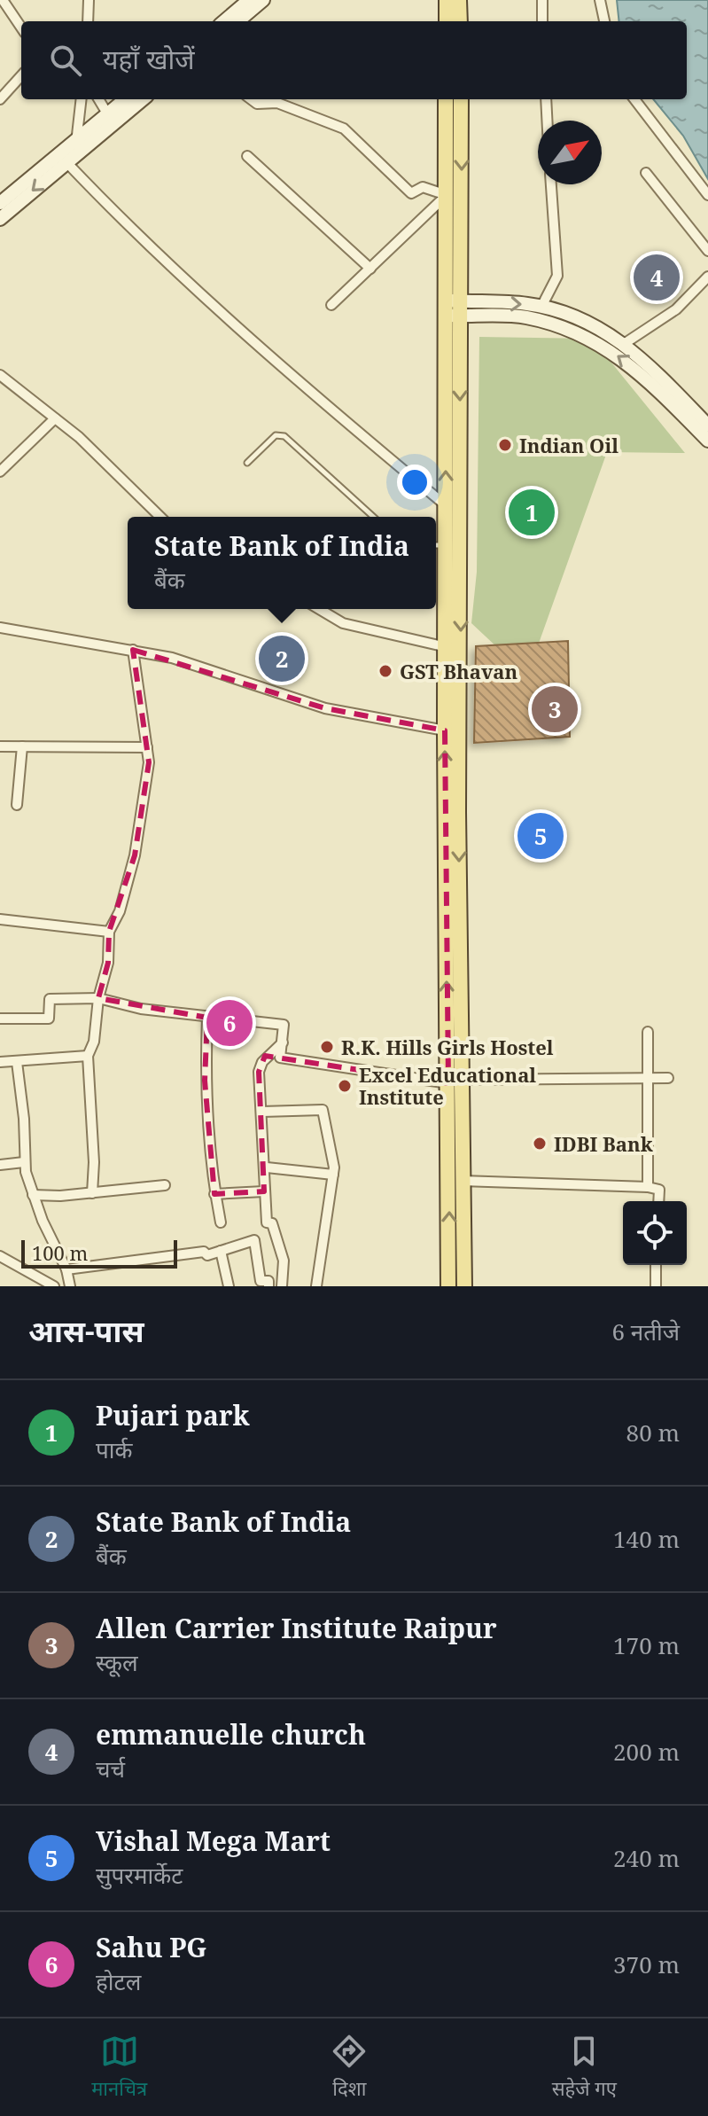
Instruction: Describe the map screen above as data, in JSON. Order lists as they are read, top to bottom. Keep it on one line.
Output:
{"places":["Indian Oil","GST Bhavan","R.K. Hills Girls Hostel","Excel Educational Institute","IDBI Bank"],"scale_bar":"100 m","north":"top right","page":{"search":"यहाँ खोजें","pins":["4","1","2","3","5","6"],"popup":["State Bank of India","बैंक"],"scale":"100 m","heading":["आस-पास","6 नतीजे"],"list":[{"mark":"1","name":"Pujari park","note":"पार्क","value":"80 m"},{"mark":"2","name":"State Bank of India","note":"बैंक","value":"140 m"},{"mark":"3","name":"Allen Carrier Institute Raipur","note":"स्कूल","value":"170 m"},{"mark":"4","name":"emmanuelle church","note":"चर्च","value":"200 m"},{"mark":"5","name":"Vishal Mega Mart","note":"सुपरमार्केट","value":"240 m"},{"mark":"6","name":"Sahu PG","note":"होटल","value":"370 m"}],"nav":["मानचित्र","दिशा","सहेजे गए"]}}
